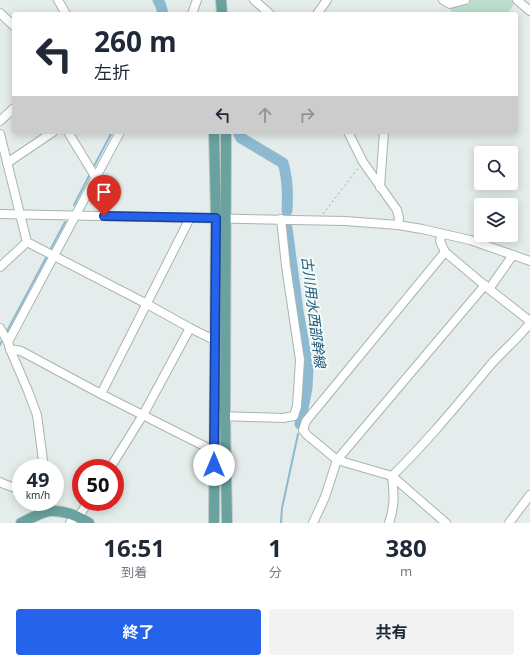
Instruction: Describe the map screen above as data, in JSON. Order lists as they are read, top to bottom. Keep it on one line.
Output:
{"water":["古川用水西部幹線"],"page":{"turn":["260 m","左折"],"speed":"49 km/h","limit":"50","eta":["16:51","到着","1","分","380","m"],"buttons":["終了","共有"]}}
